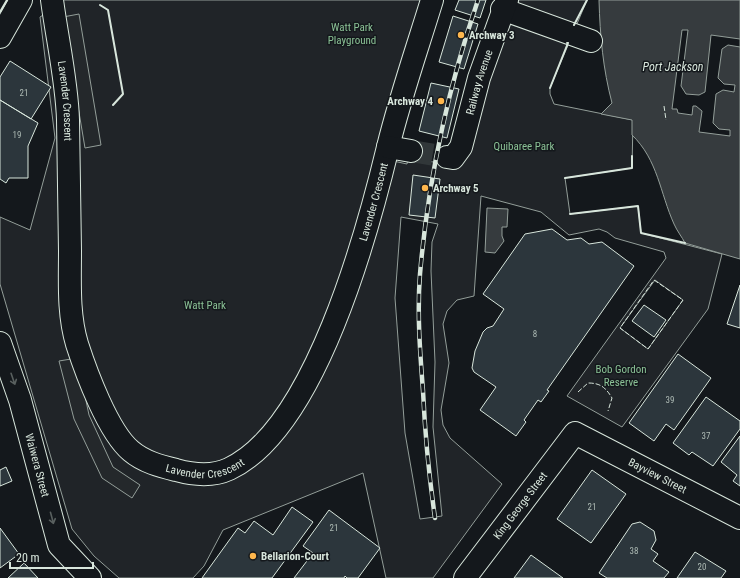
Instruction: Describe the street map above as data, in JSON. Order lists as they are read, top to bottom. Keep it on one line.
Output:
{"streets":{"street":["Railway Avenue","Lavender Crescent","Waiwera Street","Bayview Street","King George Street"]},"crossings":[["Bayview Street","King George Street"]],"one_way":["Waiwera Street"],"water":["Port Jackson"],"parks":["Watt Park Playground","Quibaree Park","Watt Park","Bob Gordon Reserve"],"places":["Archway 3","Archway 4","Archway 5","Bellarion-Court"],"house_numbers":["21","19","8","39","37","21","21","38","20"],"scale_bar":"20 m"}
